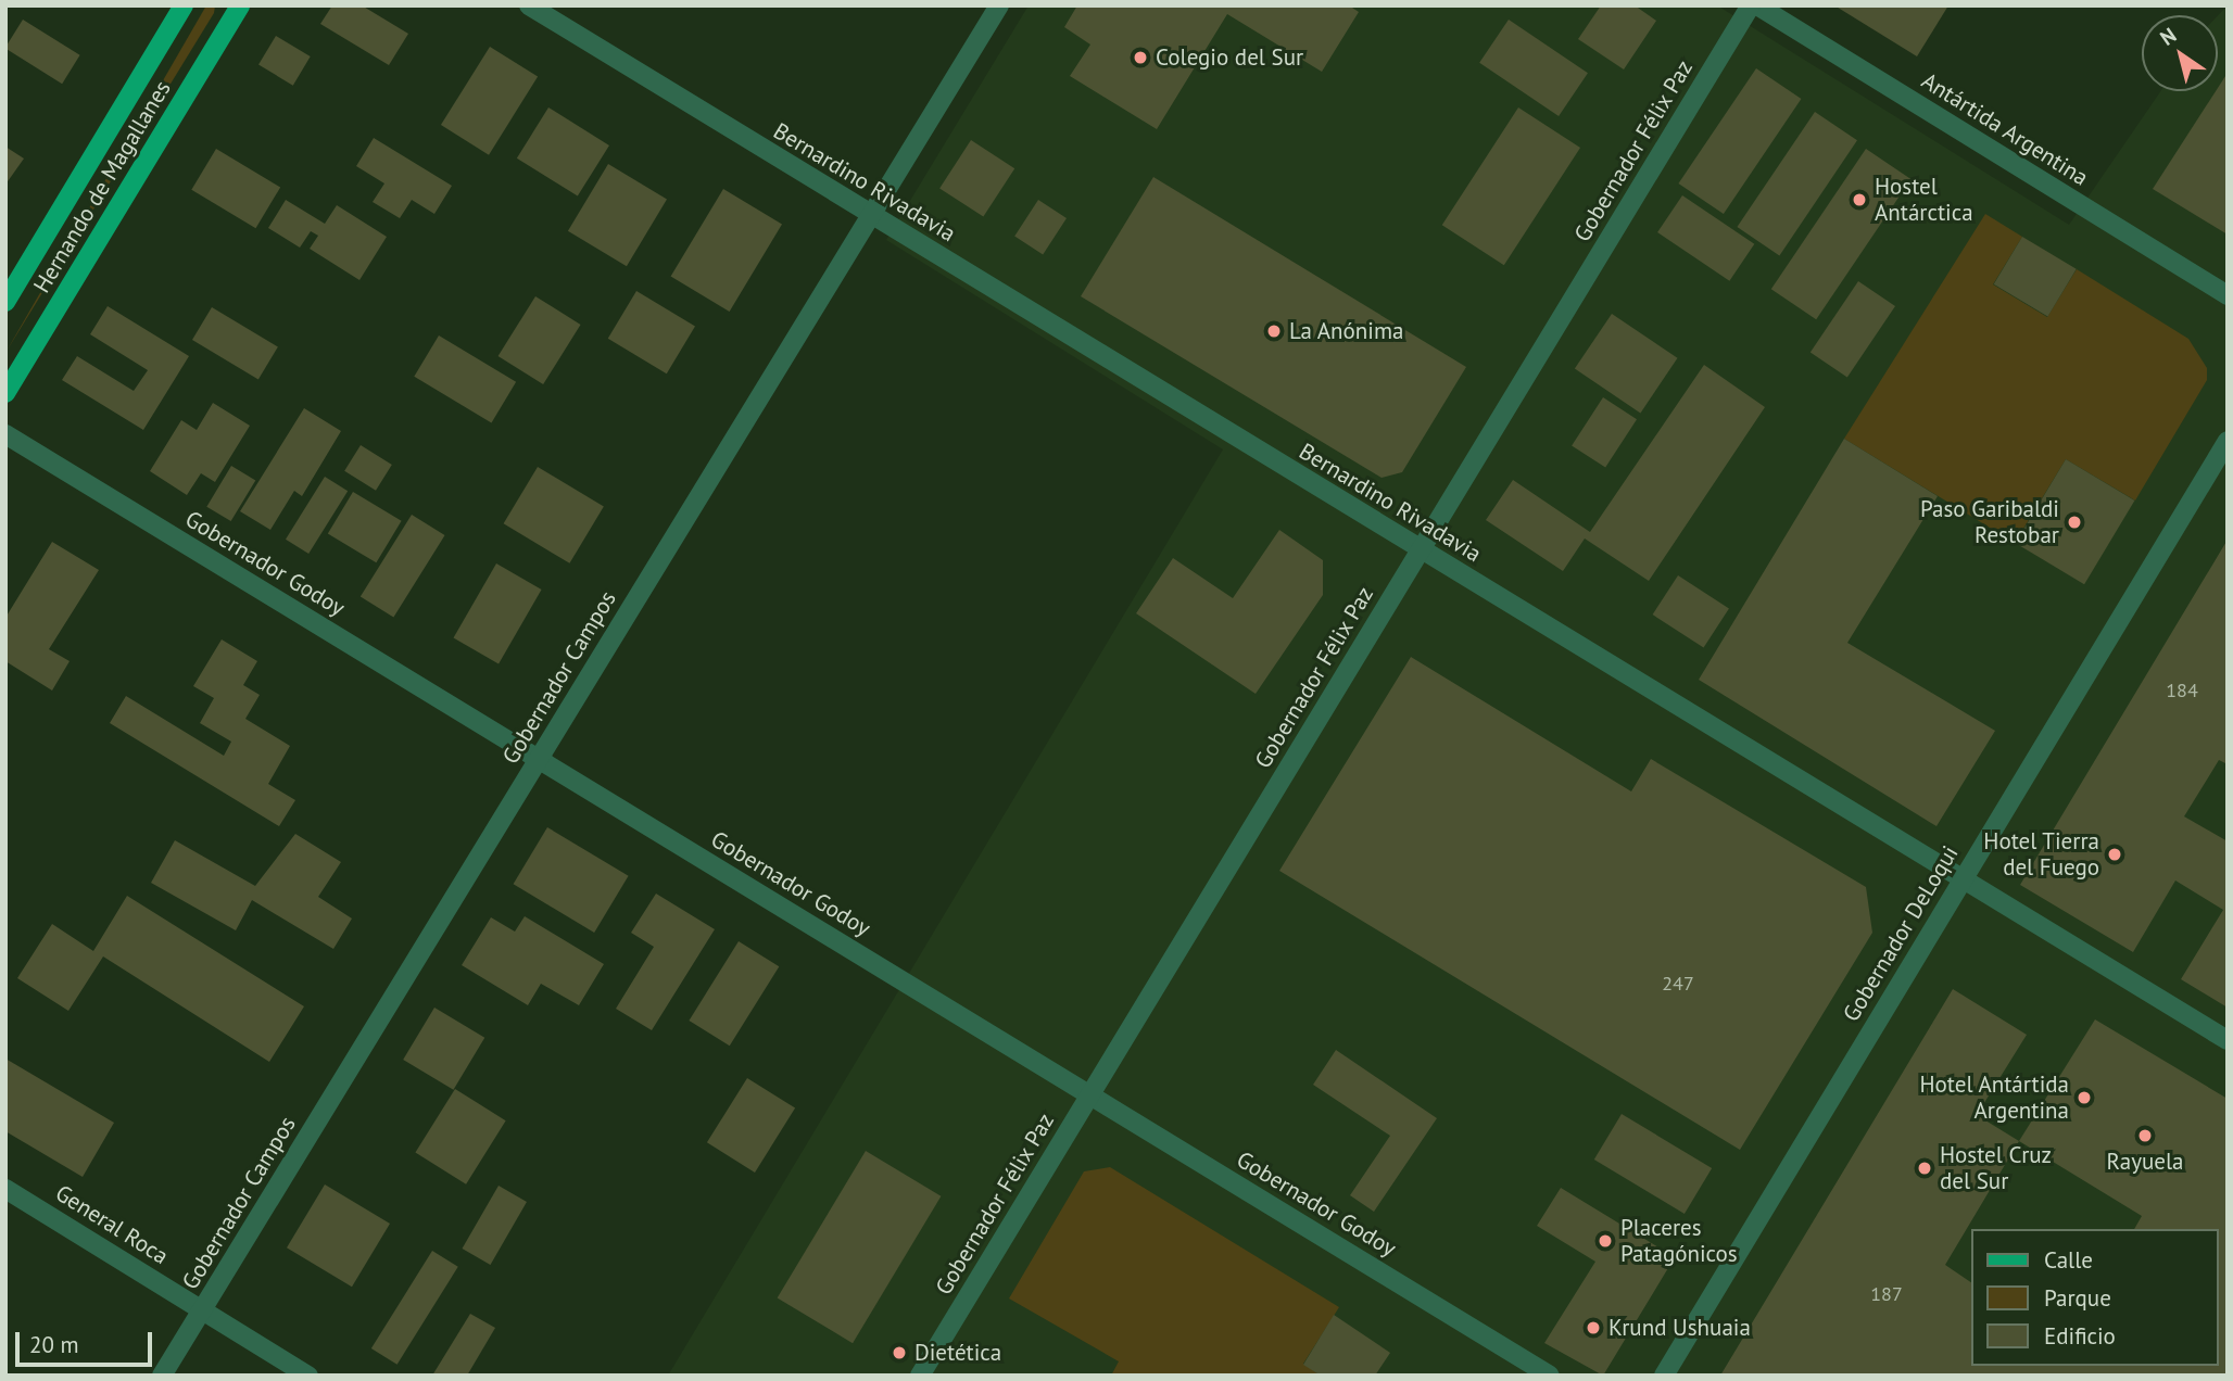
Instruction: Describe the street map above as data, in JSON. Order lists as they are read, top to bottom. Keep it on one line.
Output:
{"streets":{"main road":["Hernando de Magallanes"],"street":["Antártida Argentina","Gobernador Félix Paz","Bernardino Rivadavia","Gobernador Godoy","Gobernador Campos","Gobernador DeLoqui","General Roca"]},"crossings":[["Gobernador Félix Paz","Bernardino Rivadavia"],["Gobernador Félix Paz","Gobernador Godoy"],["Bernardino Rivadavia","Gobernador Campos"],["Bernardino Rivadavia","Gobernador DeLoqui"],["Gobernador Godoy","Gobernador Campos"],["Gobernador Campos","General Roca"]],"places":["Colegio del Sur","Hostel Antárctica","La Anónima","Paso Garibaldi Restobar","Hotel Tierra del Fuego","Hotel Antártida Argentina","Rayuela","Hostel Cruz del Sur","Placeres Patagónicos","Krund Ushuaia","Dietética"],"house_numbers":["184","247","187"],"legend":["Calle","Parque","Edificio"],"scale_bar":"20 m","north":"top left"}
